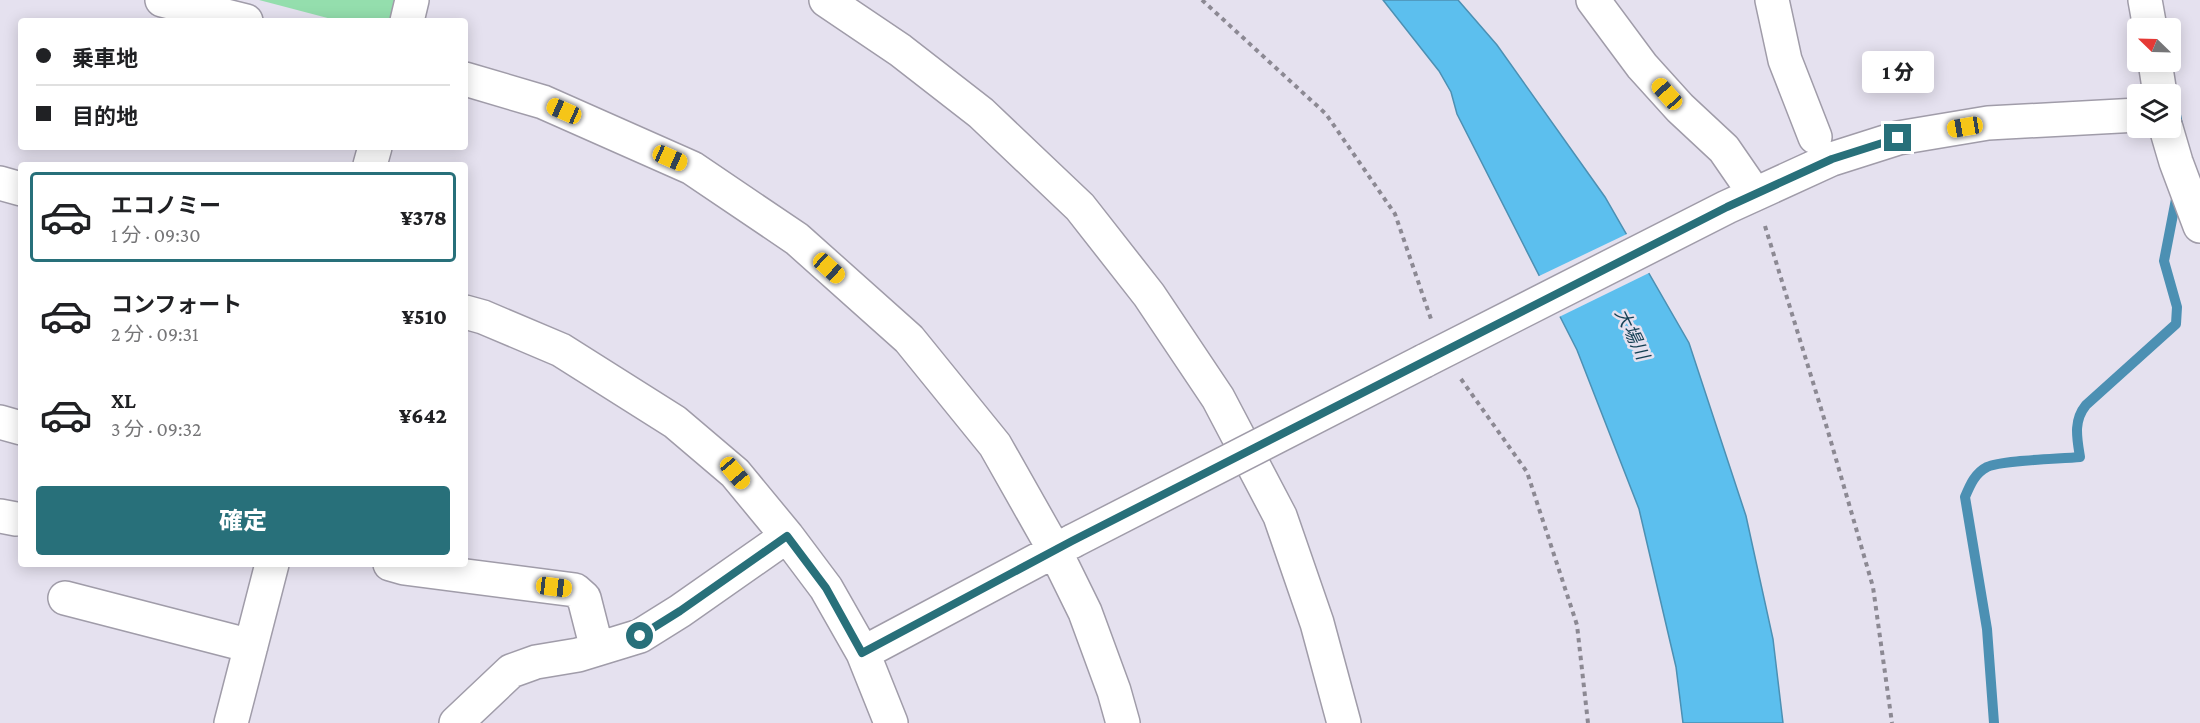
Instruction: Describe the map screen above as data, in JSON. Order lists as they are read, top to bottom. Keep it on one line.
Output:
{"water":["大場川"],"north":"top left","page":{"banner":["乗車地","目的地"],"bubble":"1 分","list":[{"name":"エコノミー","note":"1 分 · 09:30","value":"¥378"},{"name":"コンフォート","note":"2 分 · 09:31","value":"¥510"},{"name":"XL","note":"3 分 · 09:32","value":"¥642"}],"buttons":"確定"}}
